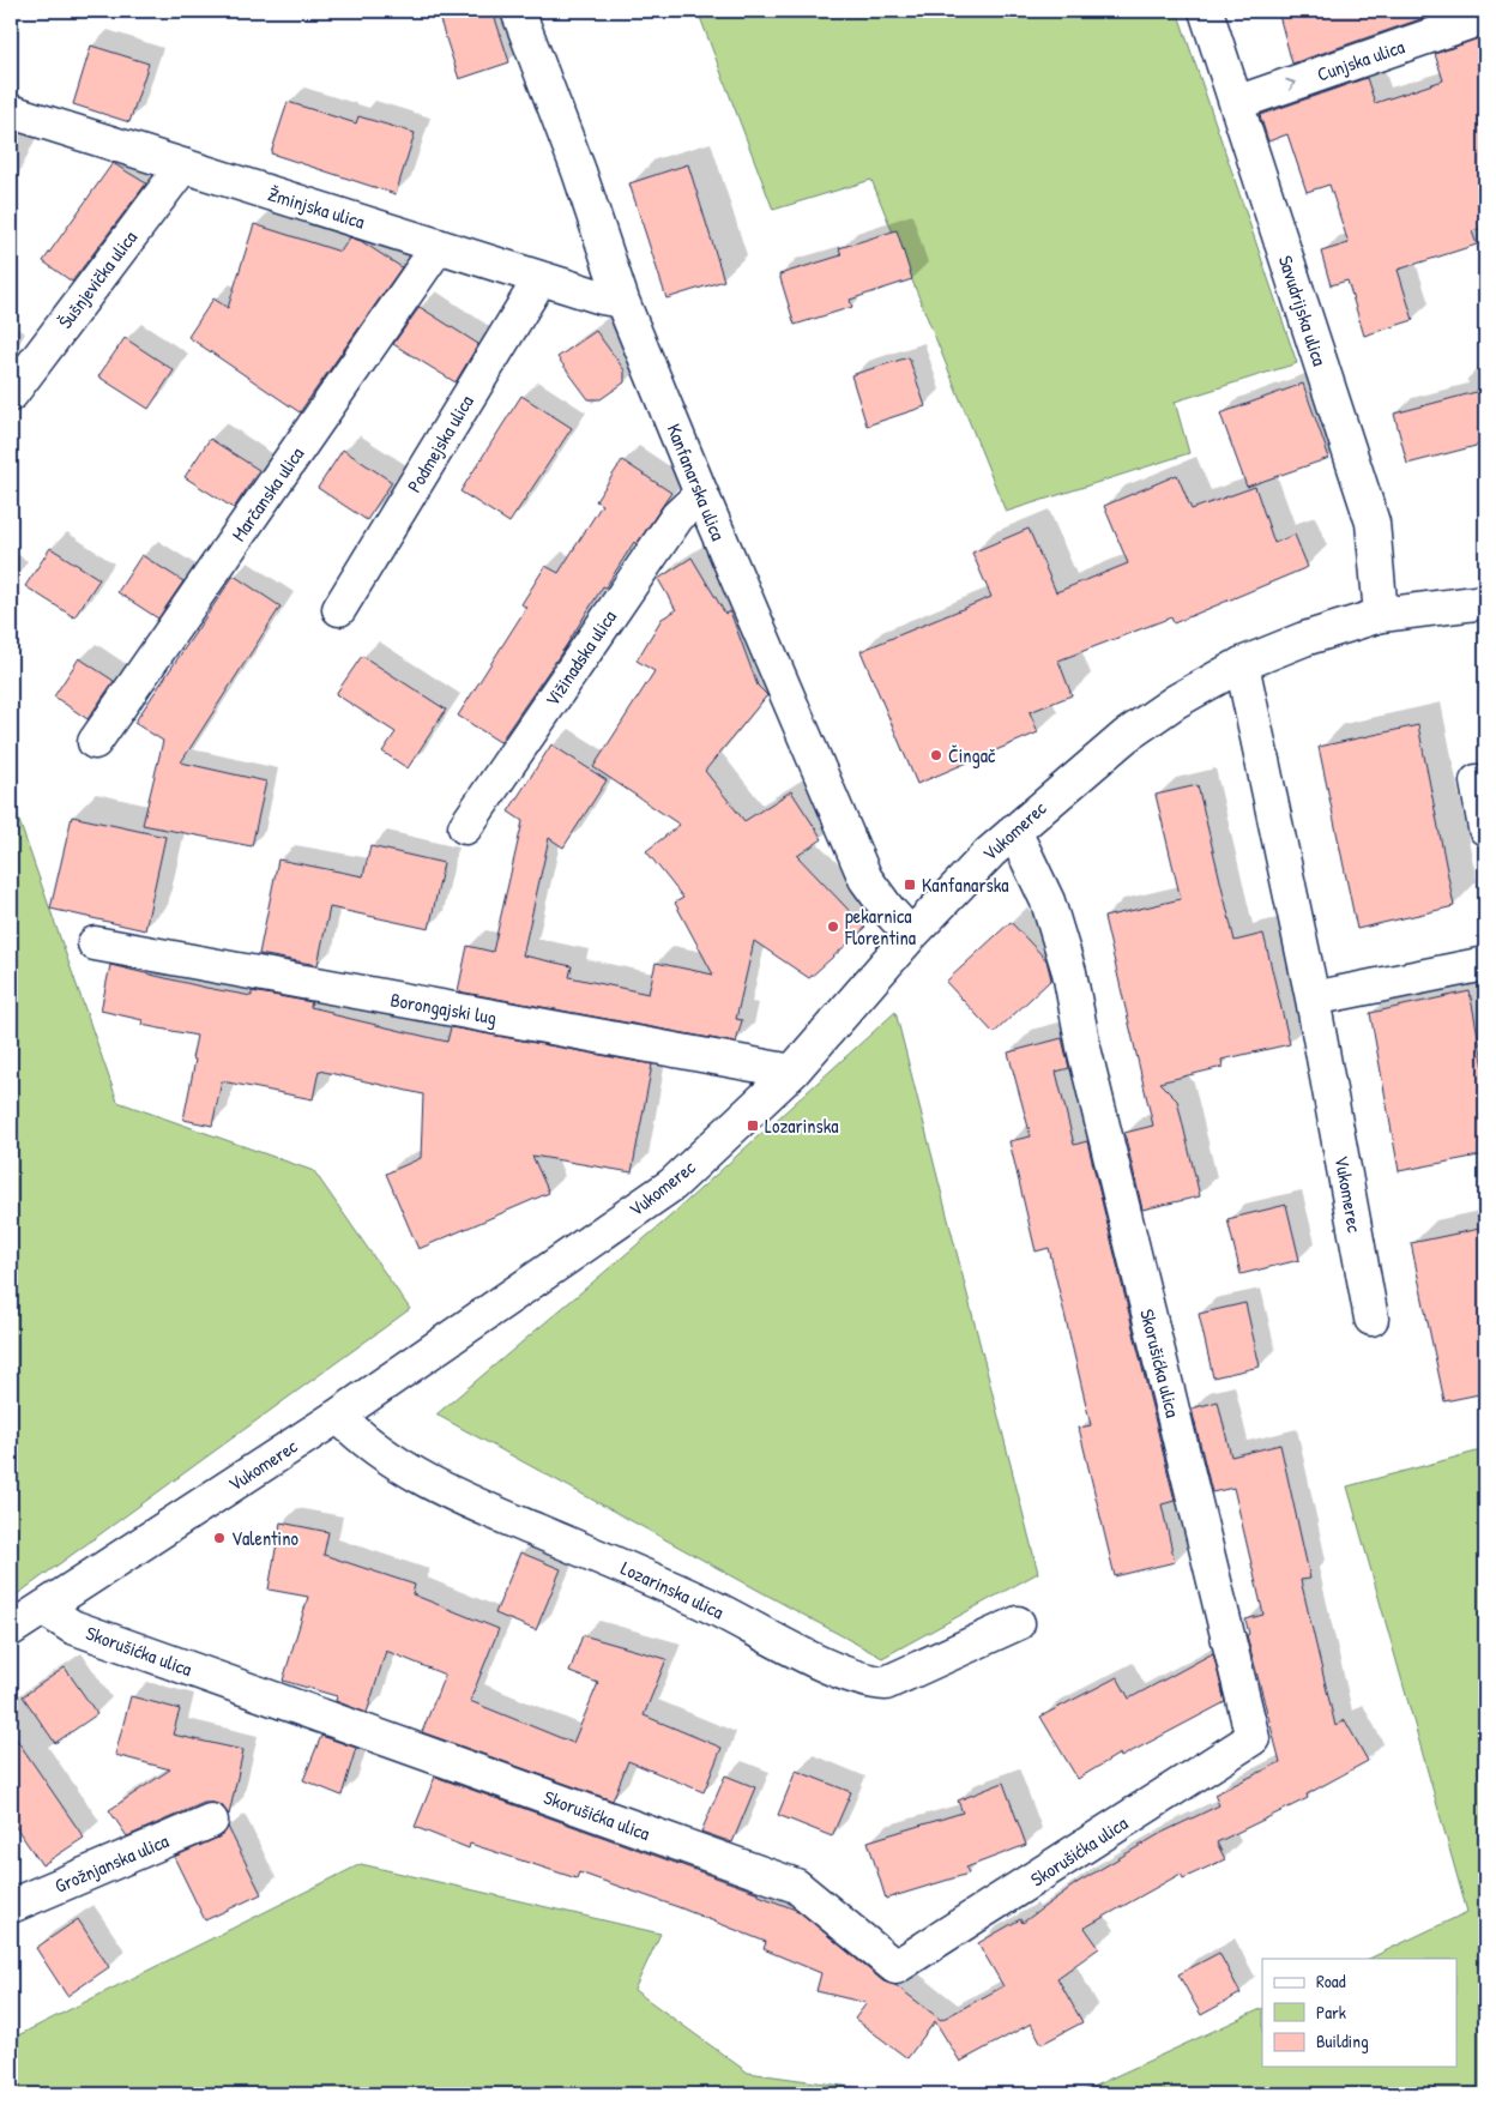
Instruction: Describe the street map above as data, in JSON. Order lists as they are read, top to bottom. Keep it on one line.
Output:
{"streets":{"street":["Cunjska ulica","Žminjska ulica","Šušnjevička ulica","Savudrijska ulica","Podmejska ulica","Kanfanarska ulica","Marčanska ulica","Vižinadska ulica","Vukomerec","Borongajski lug","Skorušićka ulica","Lozarinska ulica","Grožnjanska ulica"]},"crossings":[["Cunjska ulica","Savudrijska ulica"],["Žminjska ulica","Šušnjevička ulica"],["Žminjska ulica","Podmejska ulica"],["Žminjska ulica","Kanfanarska ulica"],["Žminjska ulica","Marčanska ulica"],["Savudrijska ulica","Vukomerec"],["Kanfanarska ulica","Vižinadska ulica"],["Kanfanarska ulica","Vukomerec"],["Vukomerec","Borongajski lug"],["Vukomerec","Skorušićka ulica"],["Vukomerec","Lozarinska ulica"]],"one_way":["Cunjska ulica"],"places":{"other":["Čingač","pekarnica Florentina","Valentino"],"transit":["Kanfanarska","Lozarinska"]},"legend":["Road","Park","Building"]}
